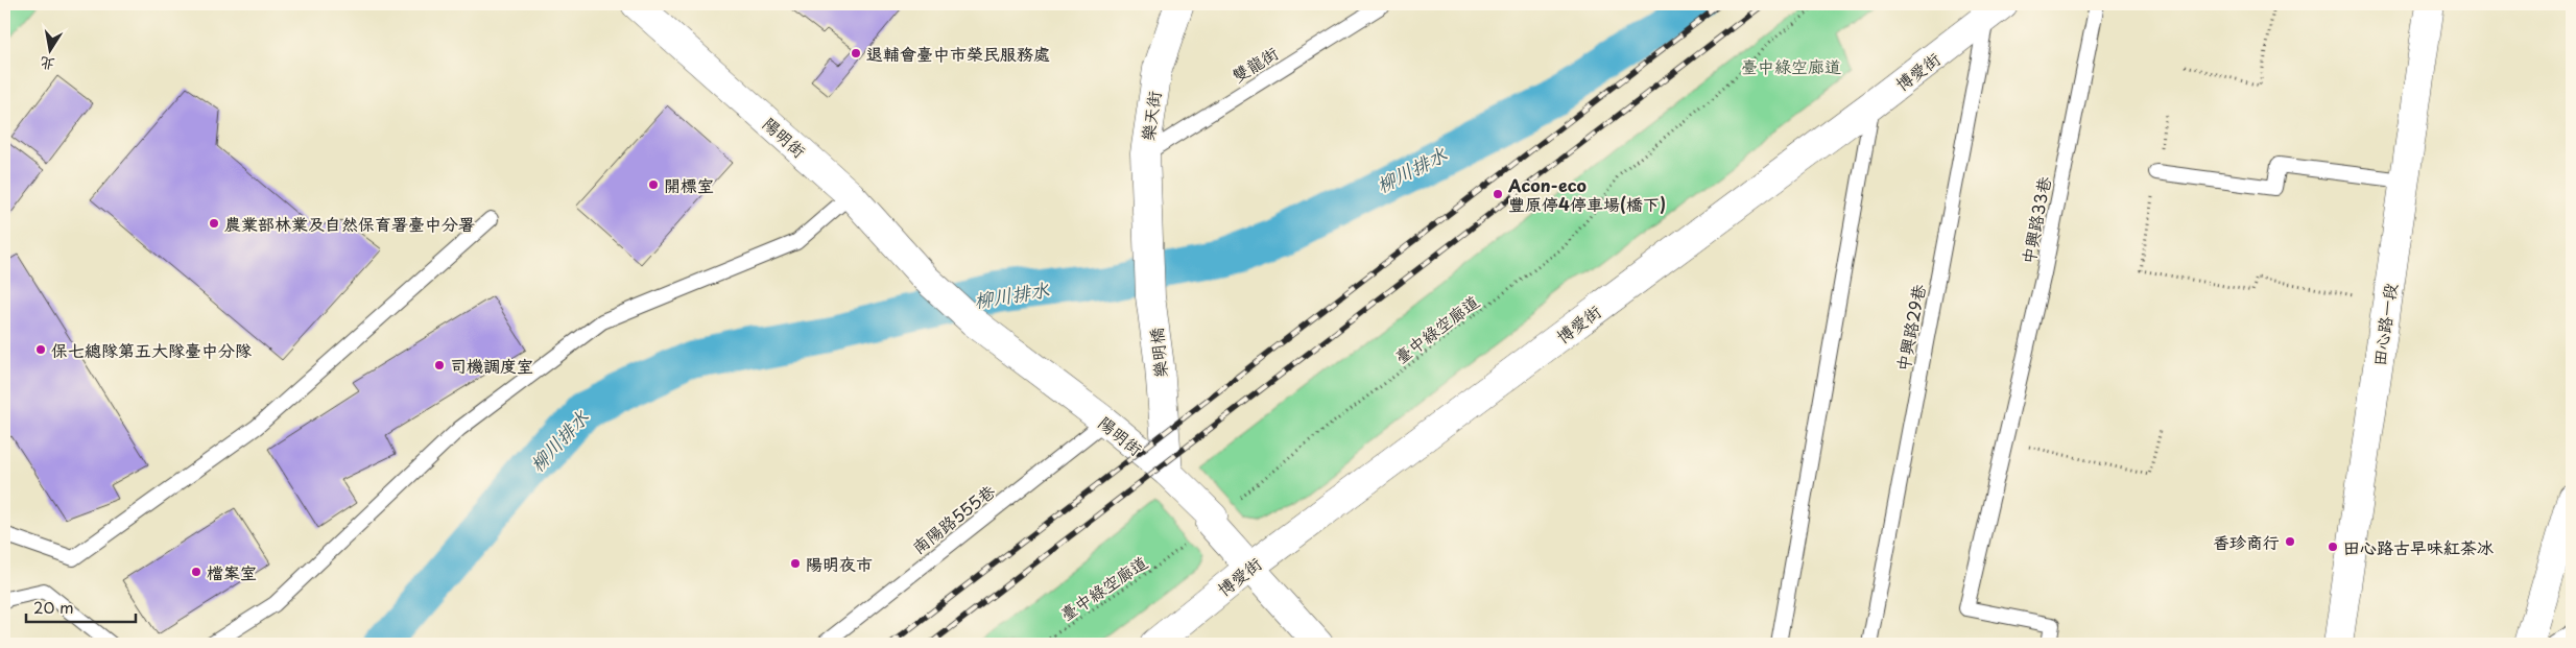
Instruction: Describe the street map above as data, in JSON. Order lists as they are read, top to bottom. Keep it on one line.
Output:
{"streets":{"street":["博愛街","樂天街","陽明街","田心路一段","樂明橋"],"lane":["雙龍街","中興路33巷","中興路29巷","南陽路555巷"],"path":["臺中綠空廊道"]},"crossings":[["雙龍街","樂天街"],["博愛街","陽明街"],["博愛街","中興路29巷"],["樂天街","樂明橋"],["陽明街","臺中綠空廊道"],["陽明街","樂明橋"],["陽明街","南陽路555巷"]],"water":["柳川排水"],"parks":["臺中綠空廊道"],"places":["退輔會臺中市榮民服務處","開標室","Acon-eco 豐原停4停車場(橋下)","農業部林業及自然保育署臺中分署","保七總隊第五大隊臺中分隊","司機調度室","香珍商行","田心路古早味紅茶冰","陽明夜市","檔案室"],"scale_bar":"20 m","north":"bottom"}
